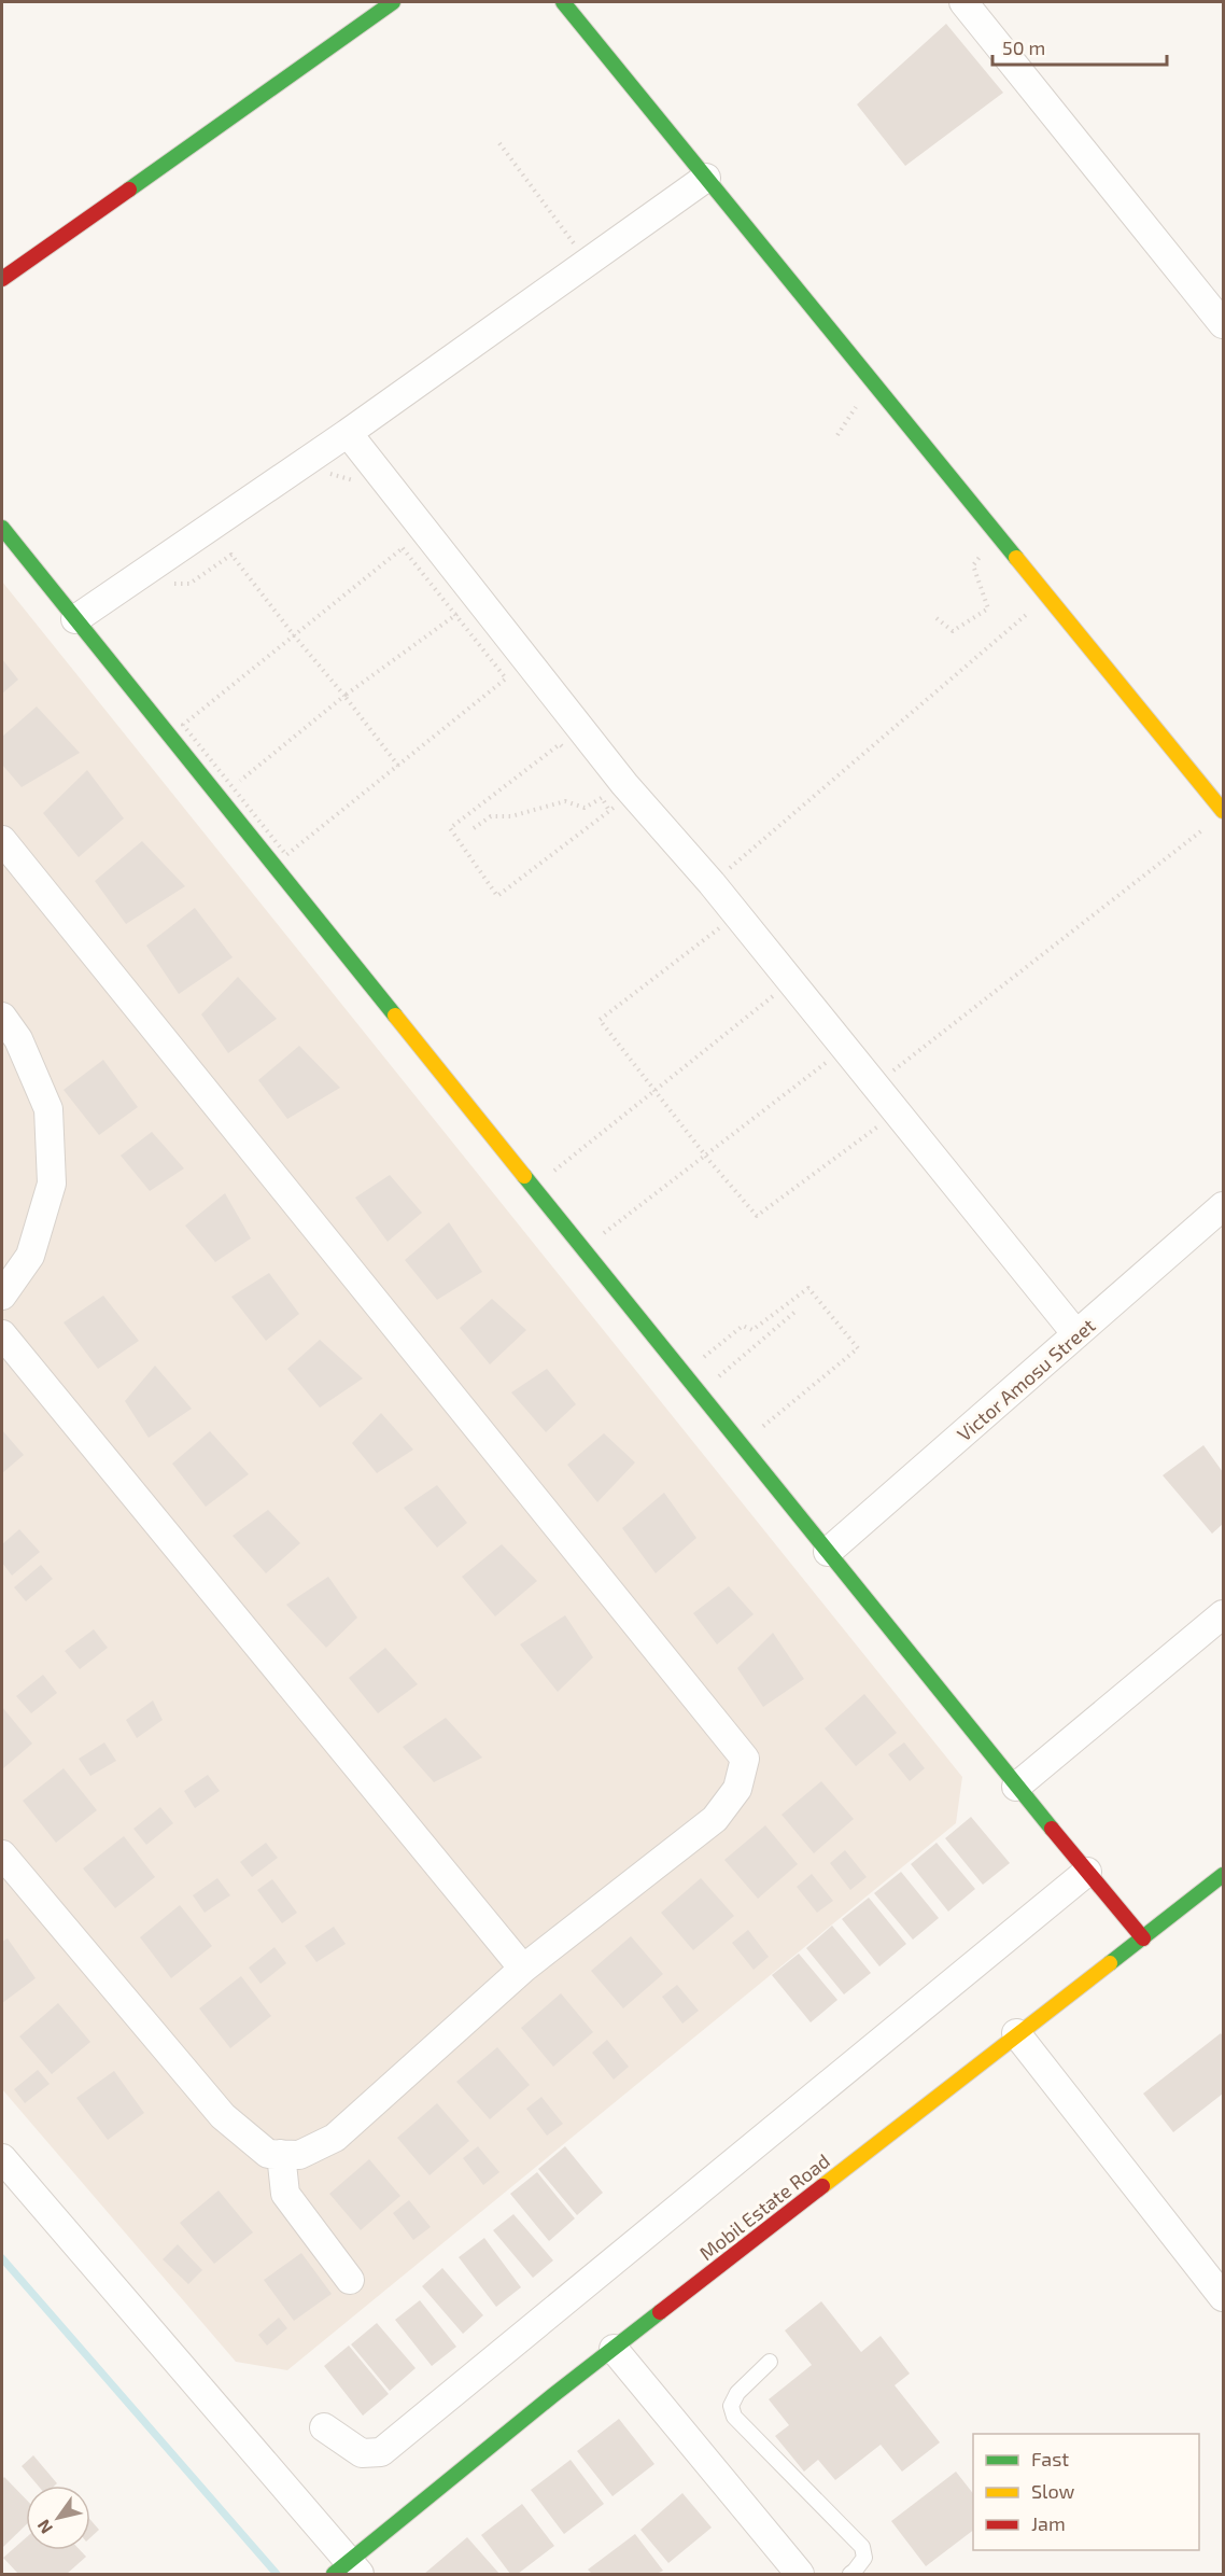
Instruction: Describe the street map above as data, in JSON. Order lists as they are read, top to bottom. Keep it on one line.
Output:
{"streets":{"street":["Victor Amosu Street","Mobil Estate Road"]},"legend":["Fast","Slow","Jam"],"scale_bar":"50 m","north":"bottom left"}
